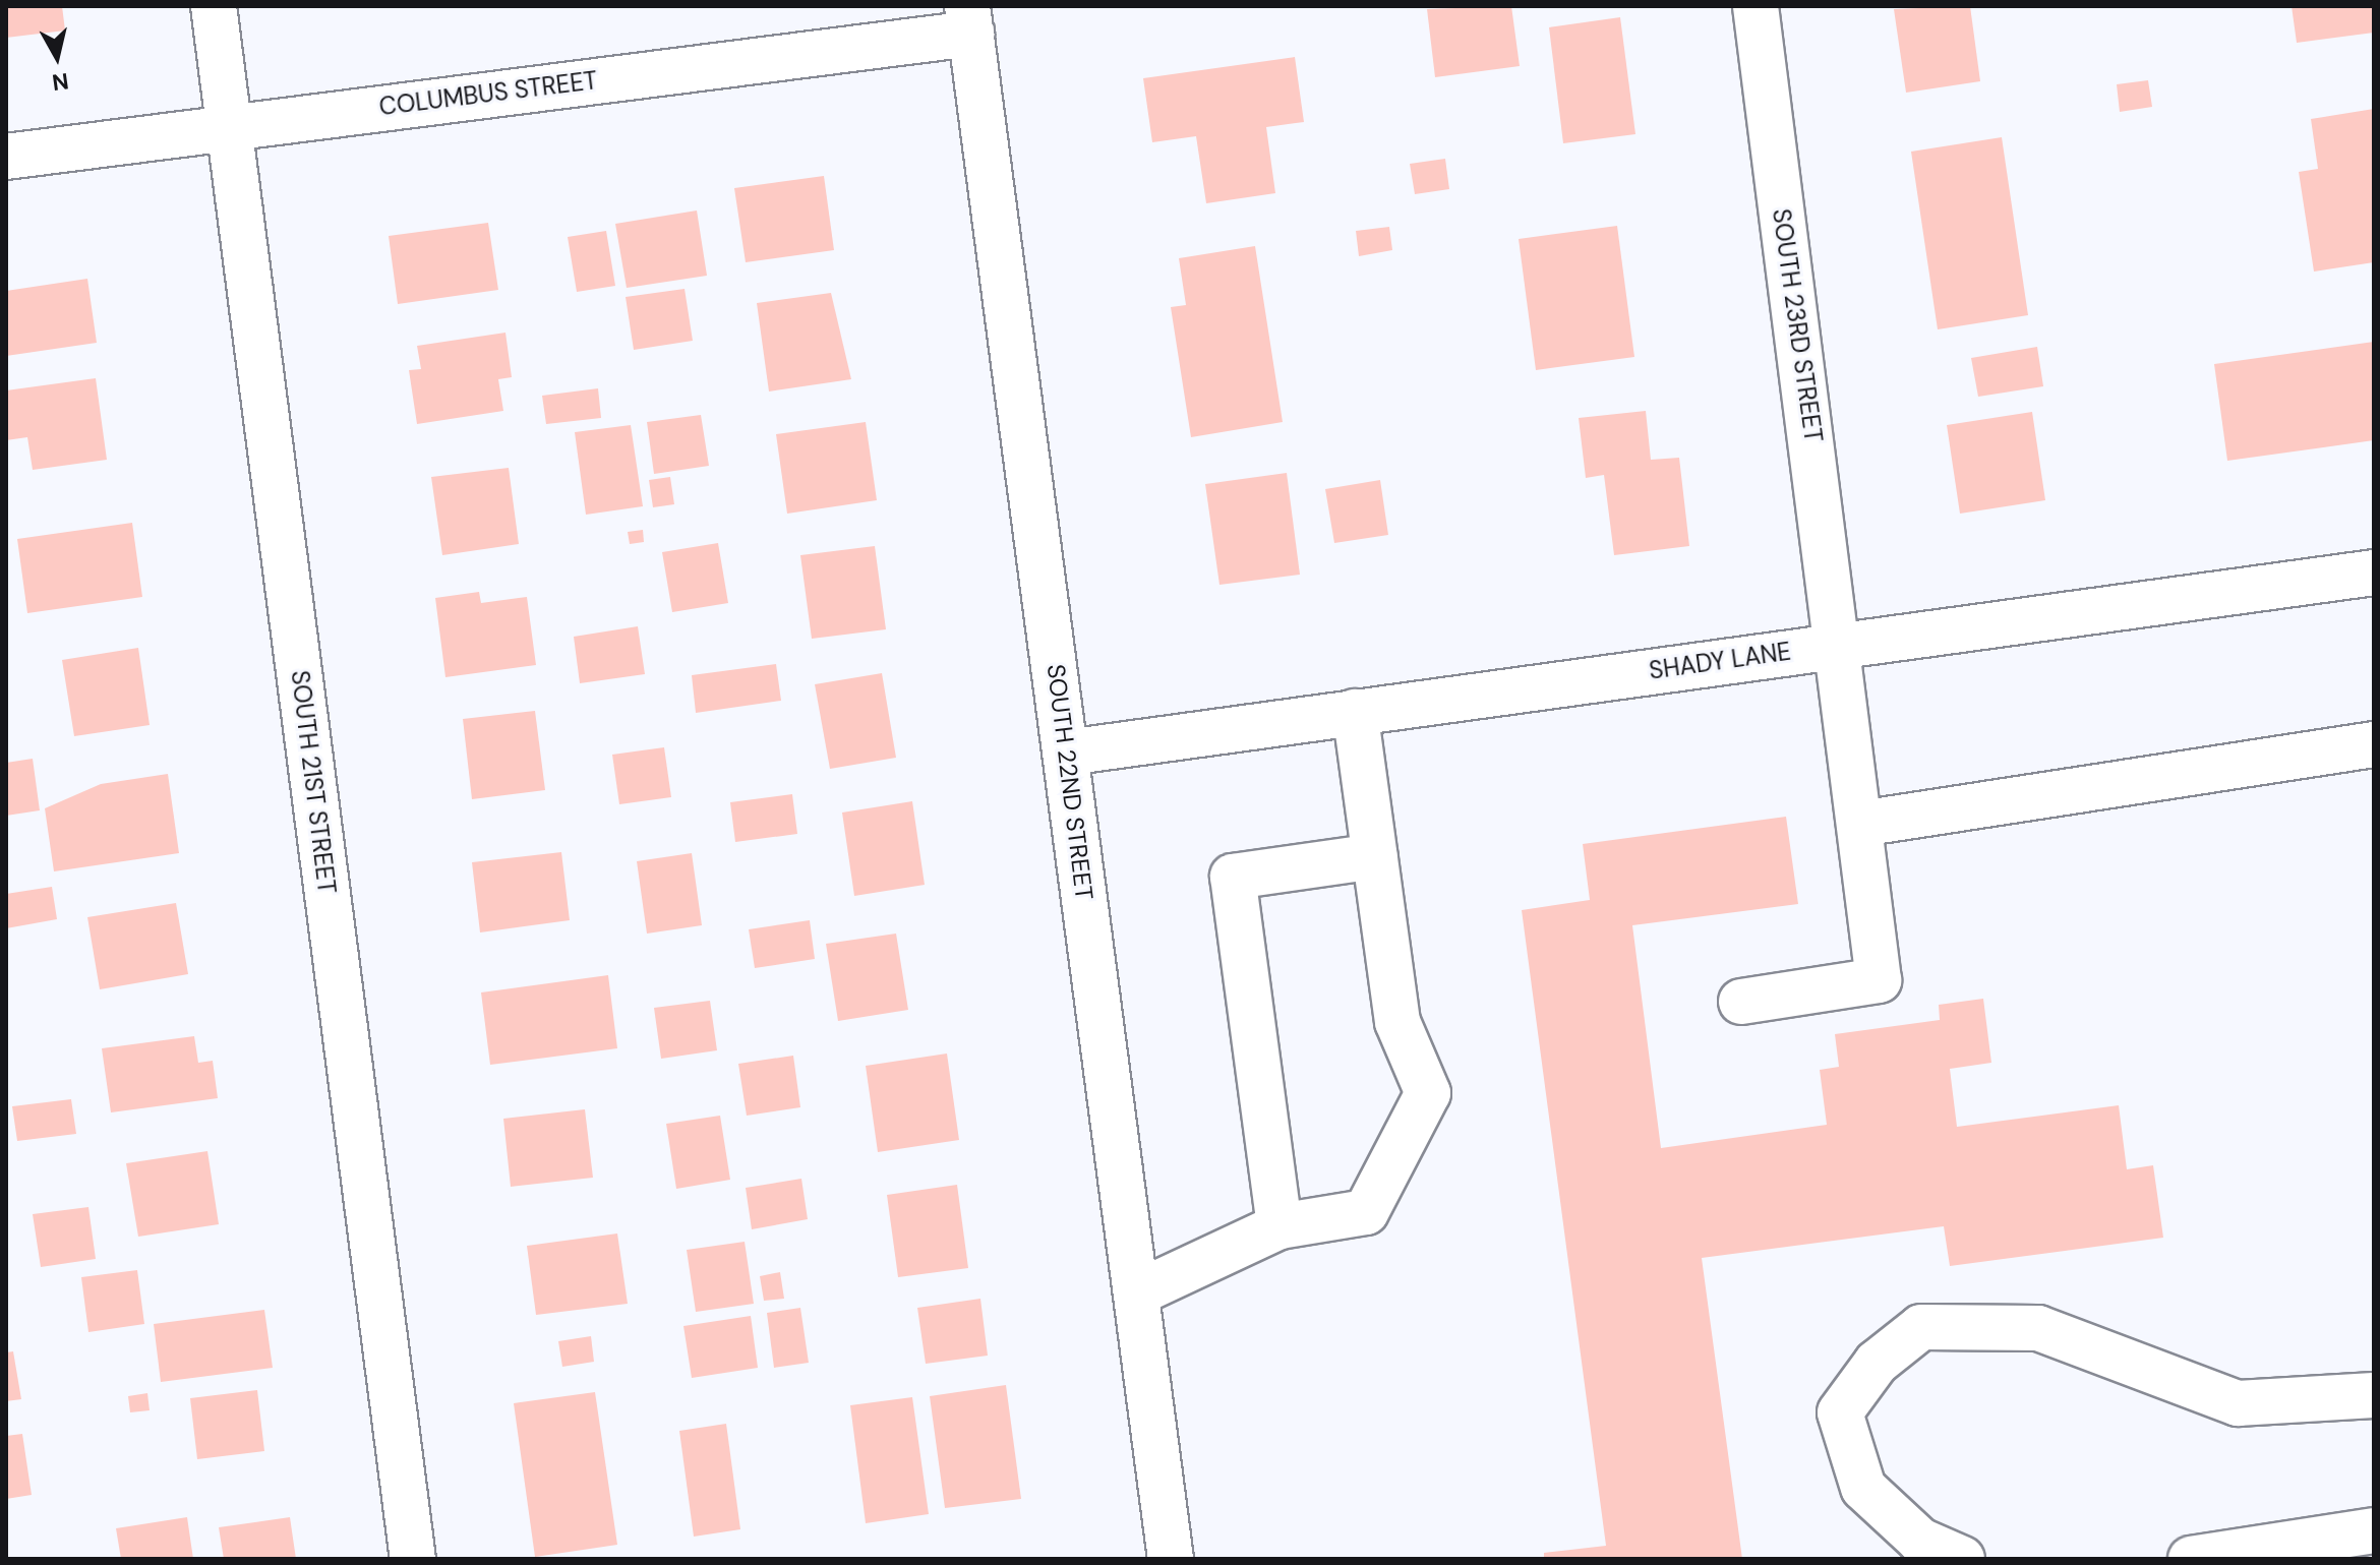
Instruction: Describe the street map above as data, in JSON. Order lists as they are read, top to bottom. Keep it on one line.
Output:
{"streets":{"street":["COLUMBUS STREET","SOUTH 23RD STREET","SHADY LANE","SOUTH 21ST STREET","SOUTH 22ND STREET"]},"crossings":[["COLUMBUS STREET","SOUTH 21ST STREET"],["COLUMBUS STREET","SOUTH 22ND STREET"],["SOUTH 23RD STREET","SHADY LANE"],["SHADY LANE","SOUTH 22ND STREET"]],"north":"bottom"}
